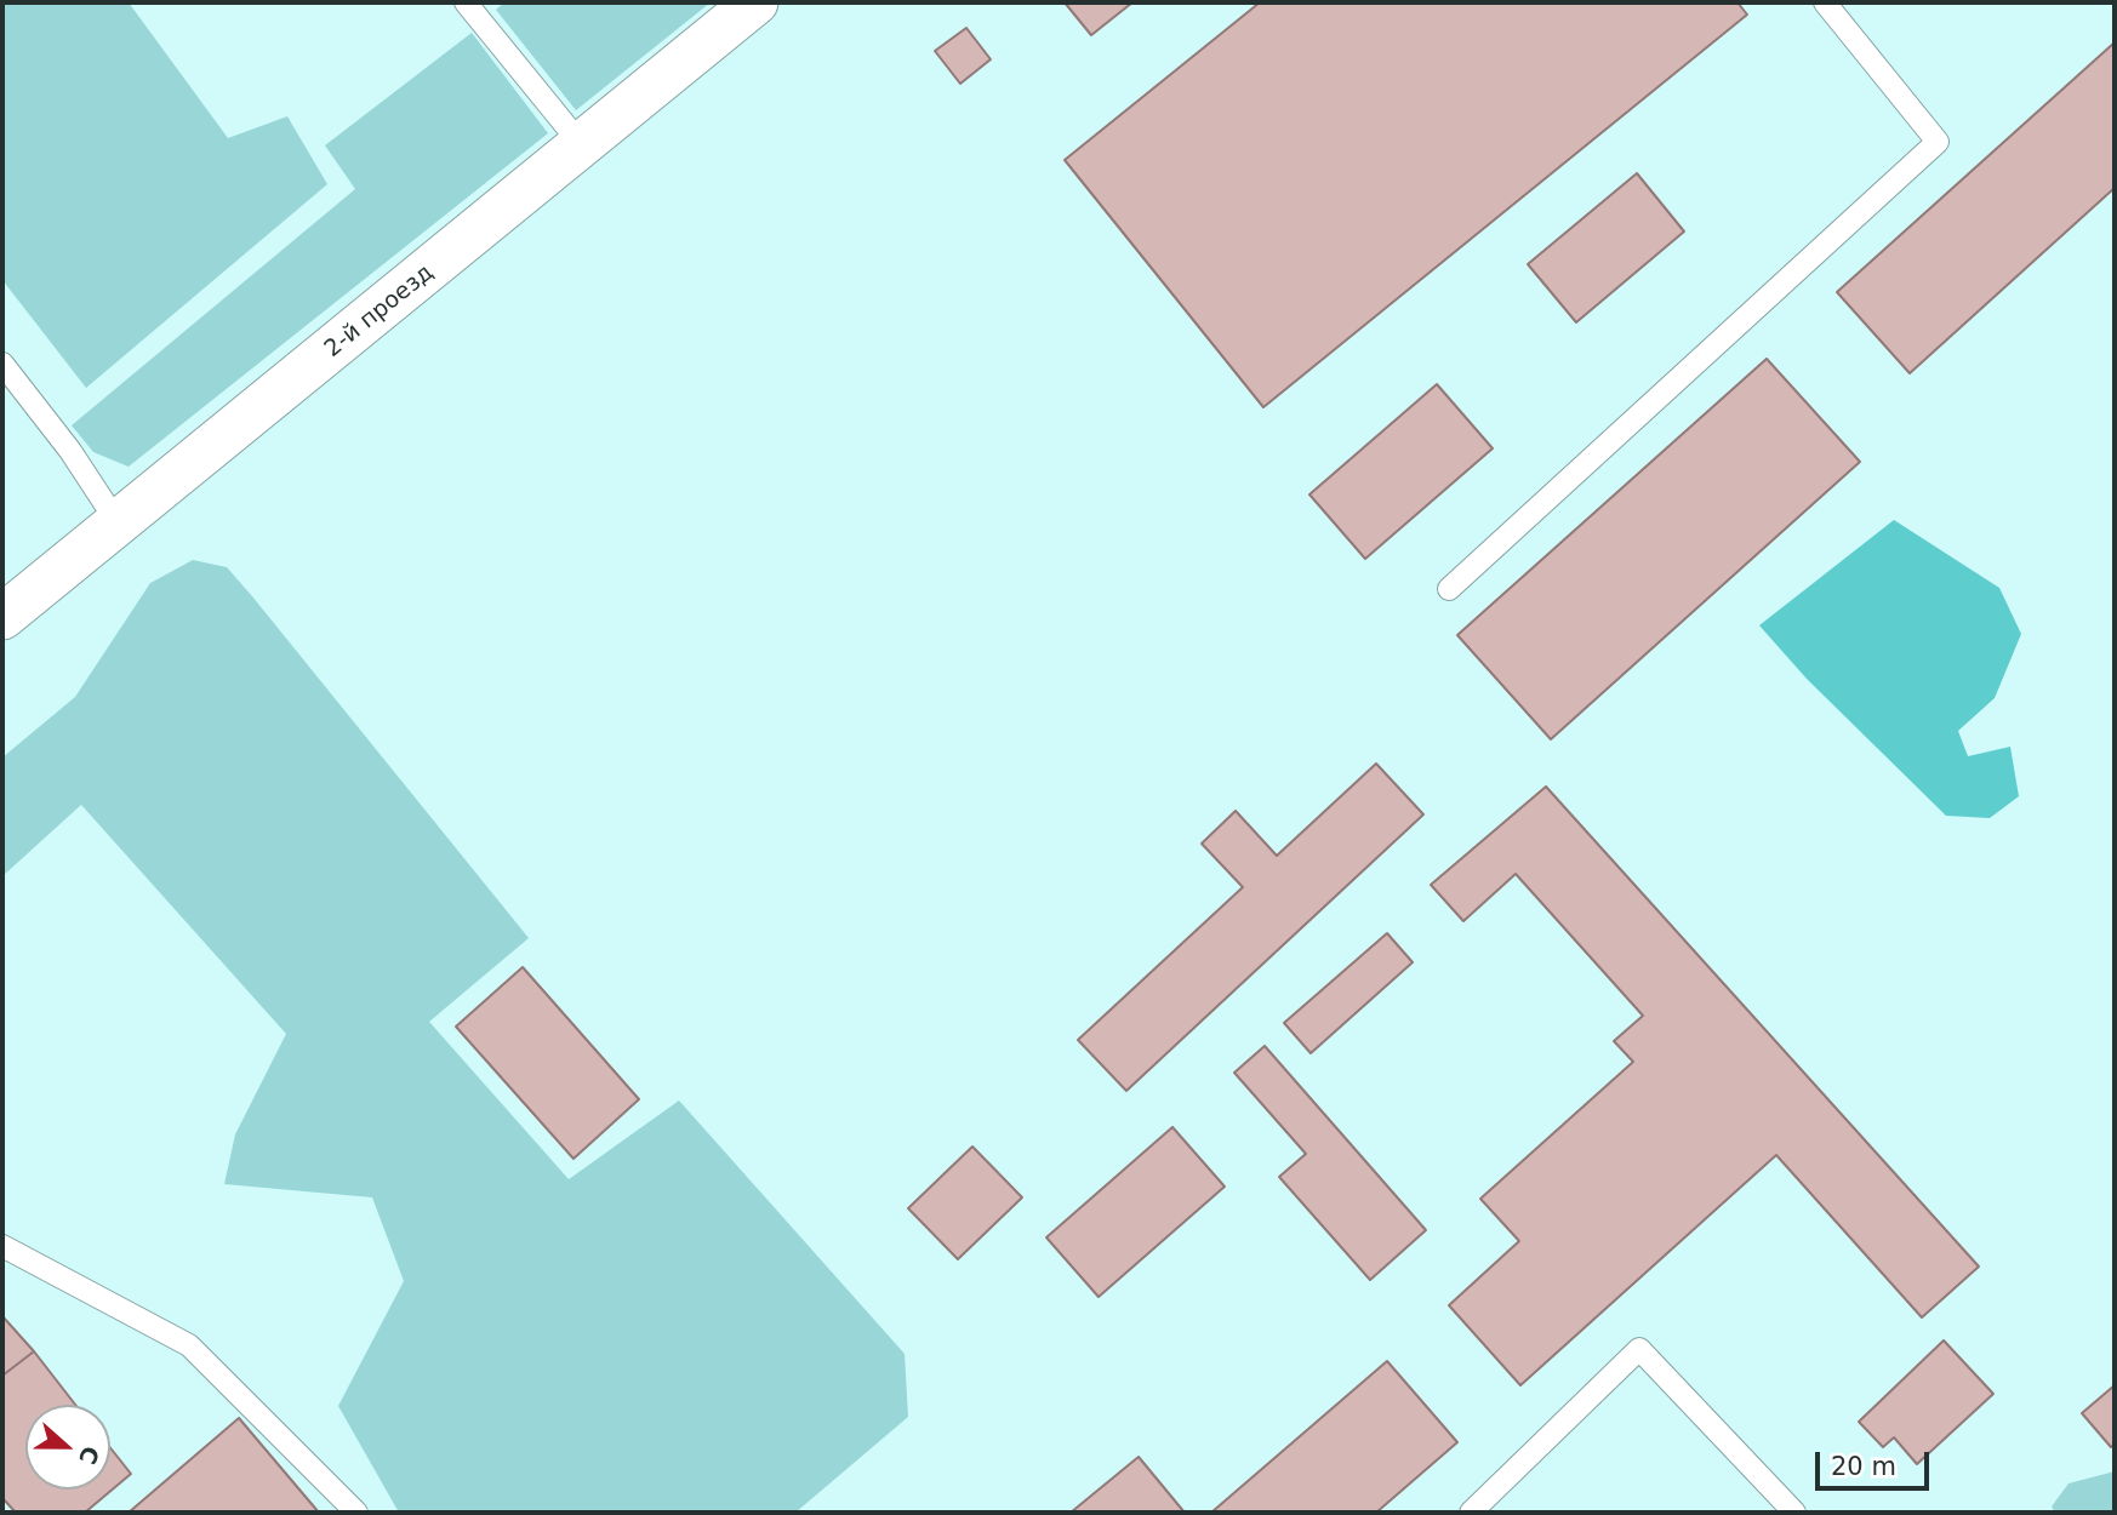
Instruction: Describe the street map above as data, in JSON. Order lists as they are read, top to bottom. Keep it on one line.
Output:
{"streets":{"street":["2-й проезд"]},"scale_bar":"20 m","north":"right"}
